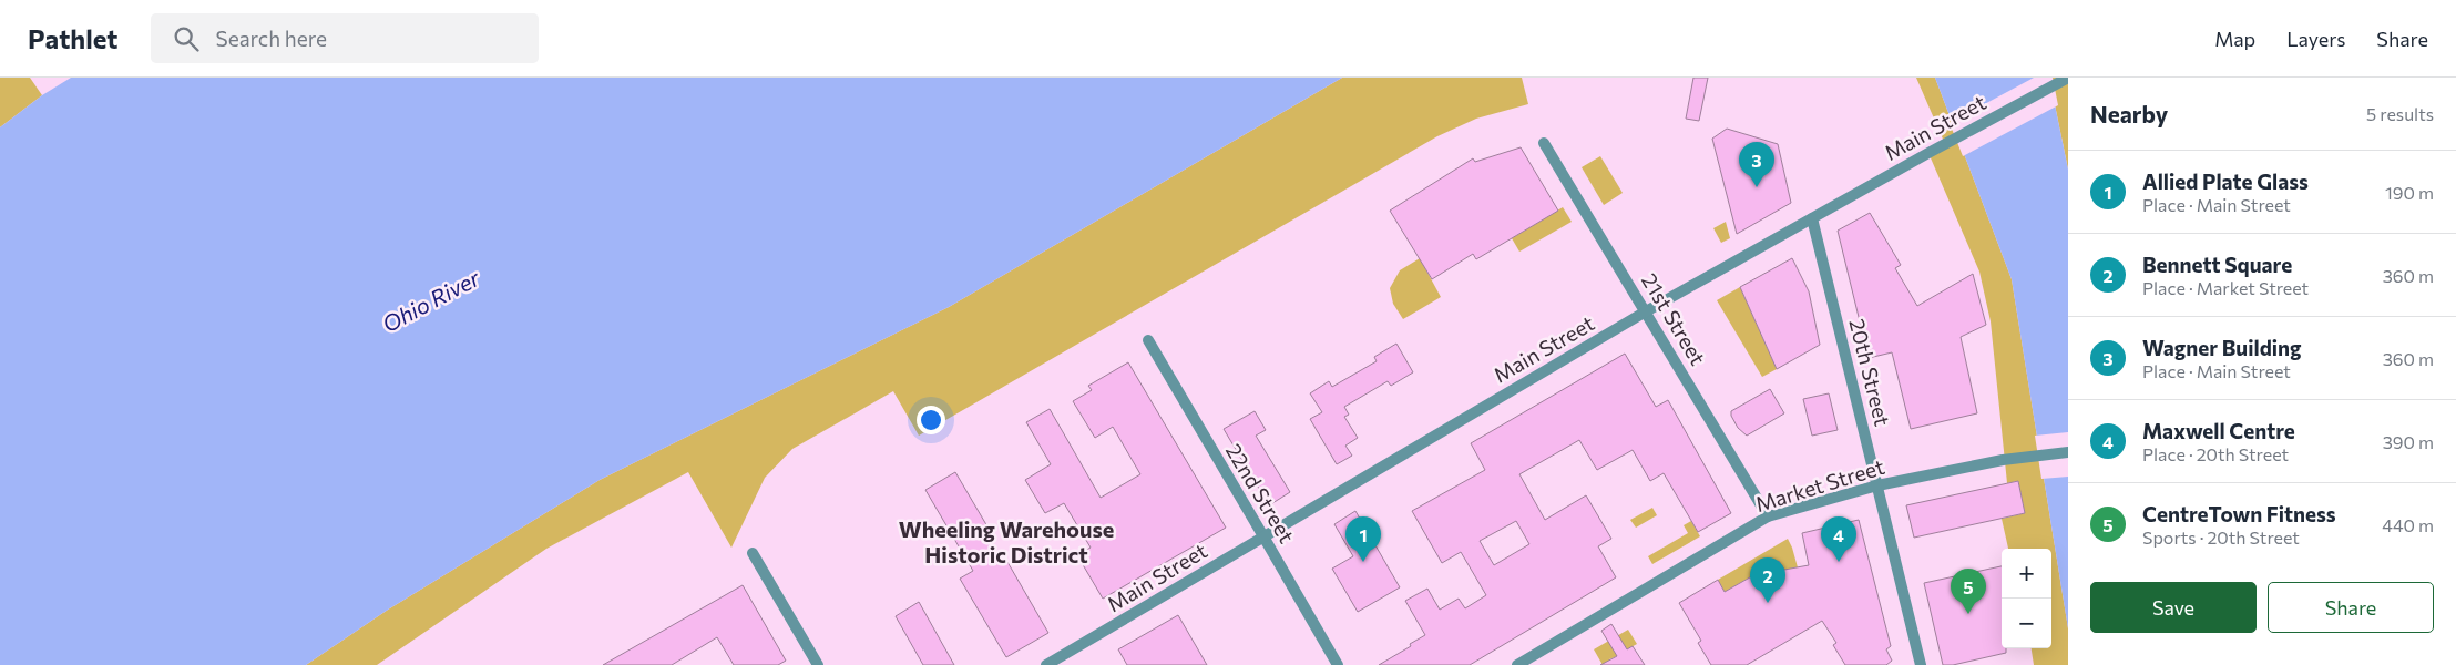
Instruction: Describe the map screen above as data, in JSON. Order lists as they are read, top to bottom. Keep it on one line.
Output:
{"streets":{"street":["Main Street","21st Street","20th Street","Market Street","22nd Street"]},"crossings":[["Main Street","21st Street"],["Main Street","20th Street"],["Main Street","22nd Street"],["21st Street","Market Street"],["20th Street","Market Street"]],"districts":["Wheeling Warehouse Historic District"],"water":["Ohio River"],"page":{"header":"Pathlet","search":"Search here","nav":["Map","Layers","Share"],"heading":["Nearby","5 results"],"pins":["3","1","4","2","5"],"list":[{"mark":"1","name":"Allied Plate Glass","note":"Place · Main Street","value":"190 m"},{"mark":"2","name":"Bennett Square","note":"Place · Market Street","value":"360 m"},{"mark":"3","name":"Wagner Building","note":"Place · Main Street","value":"360 m"},{"mark":"4","name":"Maxwell Centre","note":"Place · 20th Street","value":"390 m"},{"mark":"5","name":"CentreTown Fitness","note":"Sports · 20th Street","value":"440 m"}],"map_buttons":["+","−"],"buttons":["Save","Share"]}}
